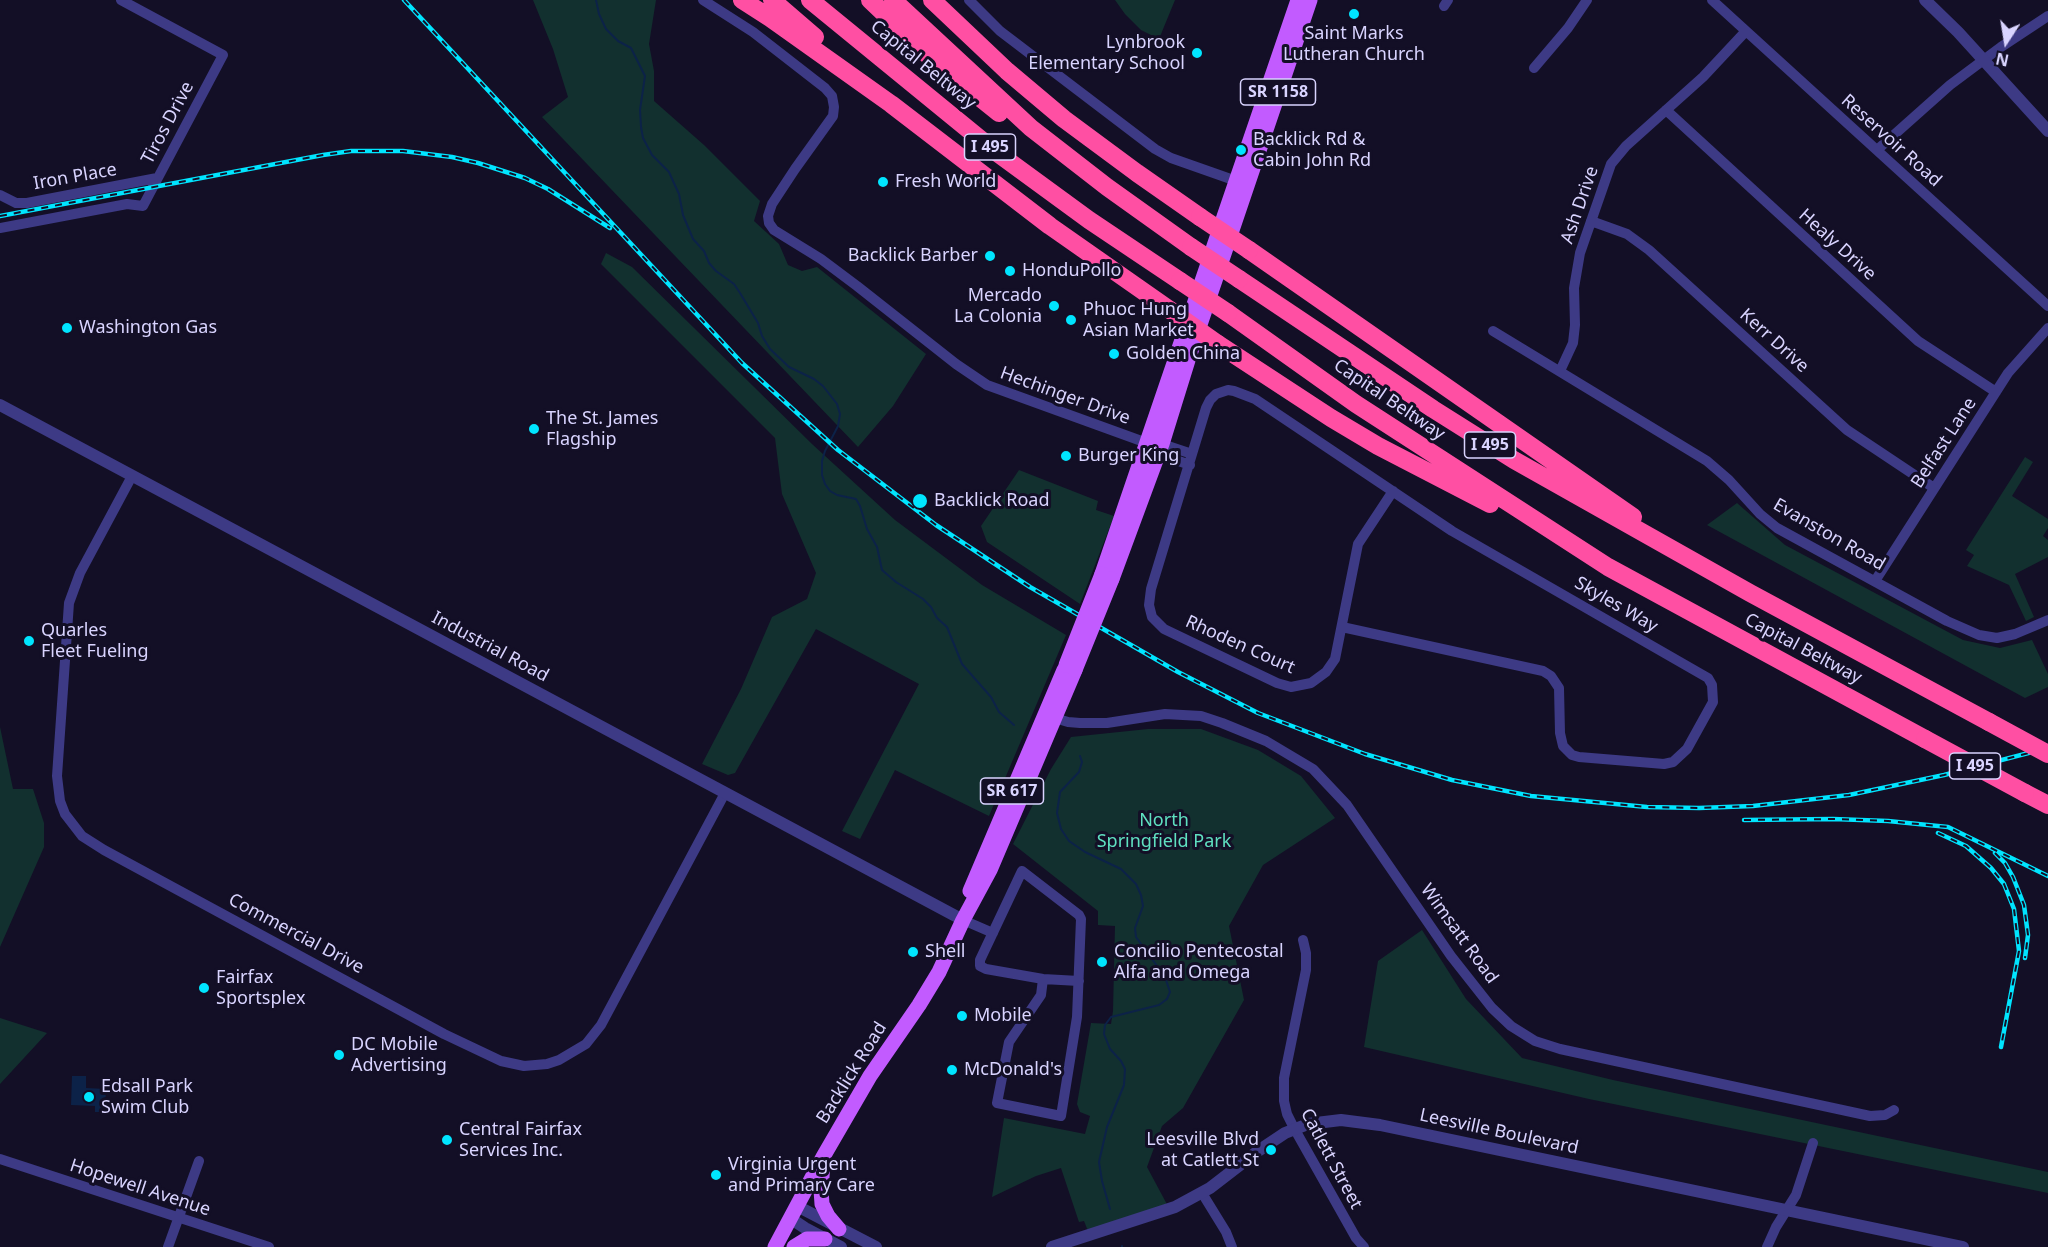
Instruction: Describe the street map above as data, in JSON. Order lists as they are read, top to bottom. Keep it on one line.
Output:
{"streets":{"highway":["Capital Beltway","I 495"],"main road":["SR 1158","SR 617","Backlick Road"],"street":["Tiros Drive","Reservoir Road","Iron Place","Ash Drive","Healy Drive","Kerr Drive","Hechinger Drive","Belfast Lane","Evanston Road","Skyles Way","Rhoden Court","Industrial Road","Commercial Drive","Wimsatt Road","Leesville Boulevard","Catlett Street","Hopewell Avenue"]},"crossings":[["Tiros Drive","Iron Place"],["Reservoir Road","Ash Drive"],["Ash Drive","Healy Drive"],["Ash Drive","Kerr Drive"],["Ash Drive","Evanston Road"],["Healy Drive","Belfast Lane"],["Kerr Drive","Belfast Lane"],["Hechinger Drive","Backlick Road"],["Belfast Lane","Evanston Road"],["Skyles Way","Rhoden Court"],["Industrial Road","Commercial Drive"],["Industrial Road","Backlick Road"],["Wimsatt Road","Backlick Road"],["Leesville Boulevard","Catlett Street"]],"parks":["North Springfield Park"],"places":["Saint Marks Lutheran Church","Lynbrook Elementary School","Backlick Rd & Cabin John Rd","Fresh World","Backlick Barber","HonduPollo","Mercado La Colonia","Phuoc Hung Asian Market","Washington Gas","Golden China","The St. James Flagship","Burger King","Backlick Road","Quarles Fleet Fueling","Shell","Concilio Pentecostal Alfa and Omega","Fairfax Sportsplex","Mobile","DC Mobile Advertising","McDonald's","Edsall Park Swim Club","Central Fairfax Services Inc.","Leesville Blvd at Catlett St","Virginia Urgent and Primary Care"],"north":"bottom"}
